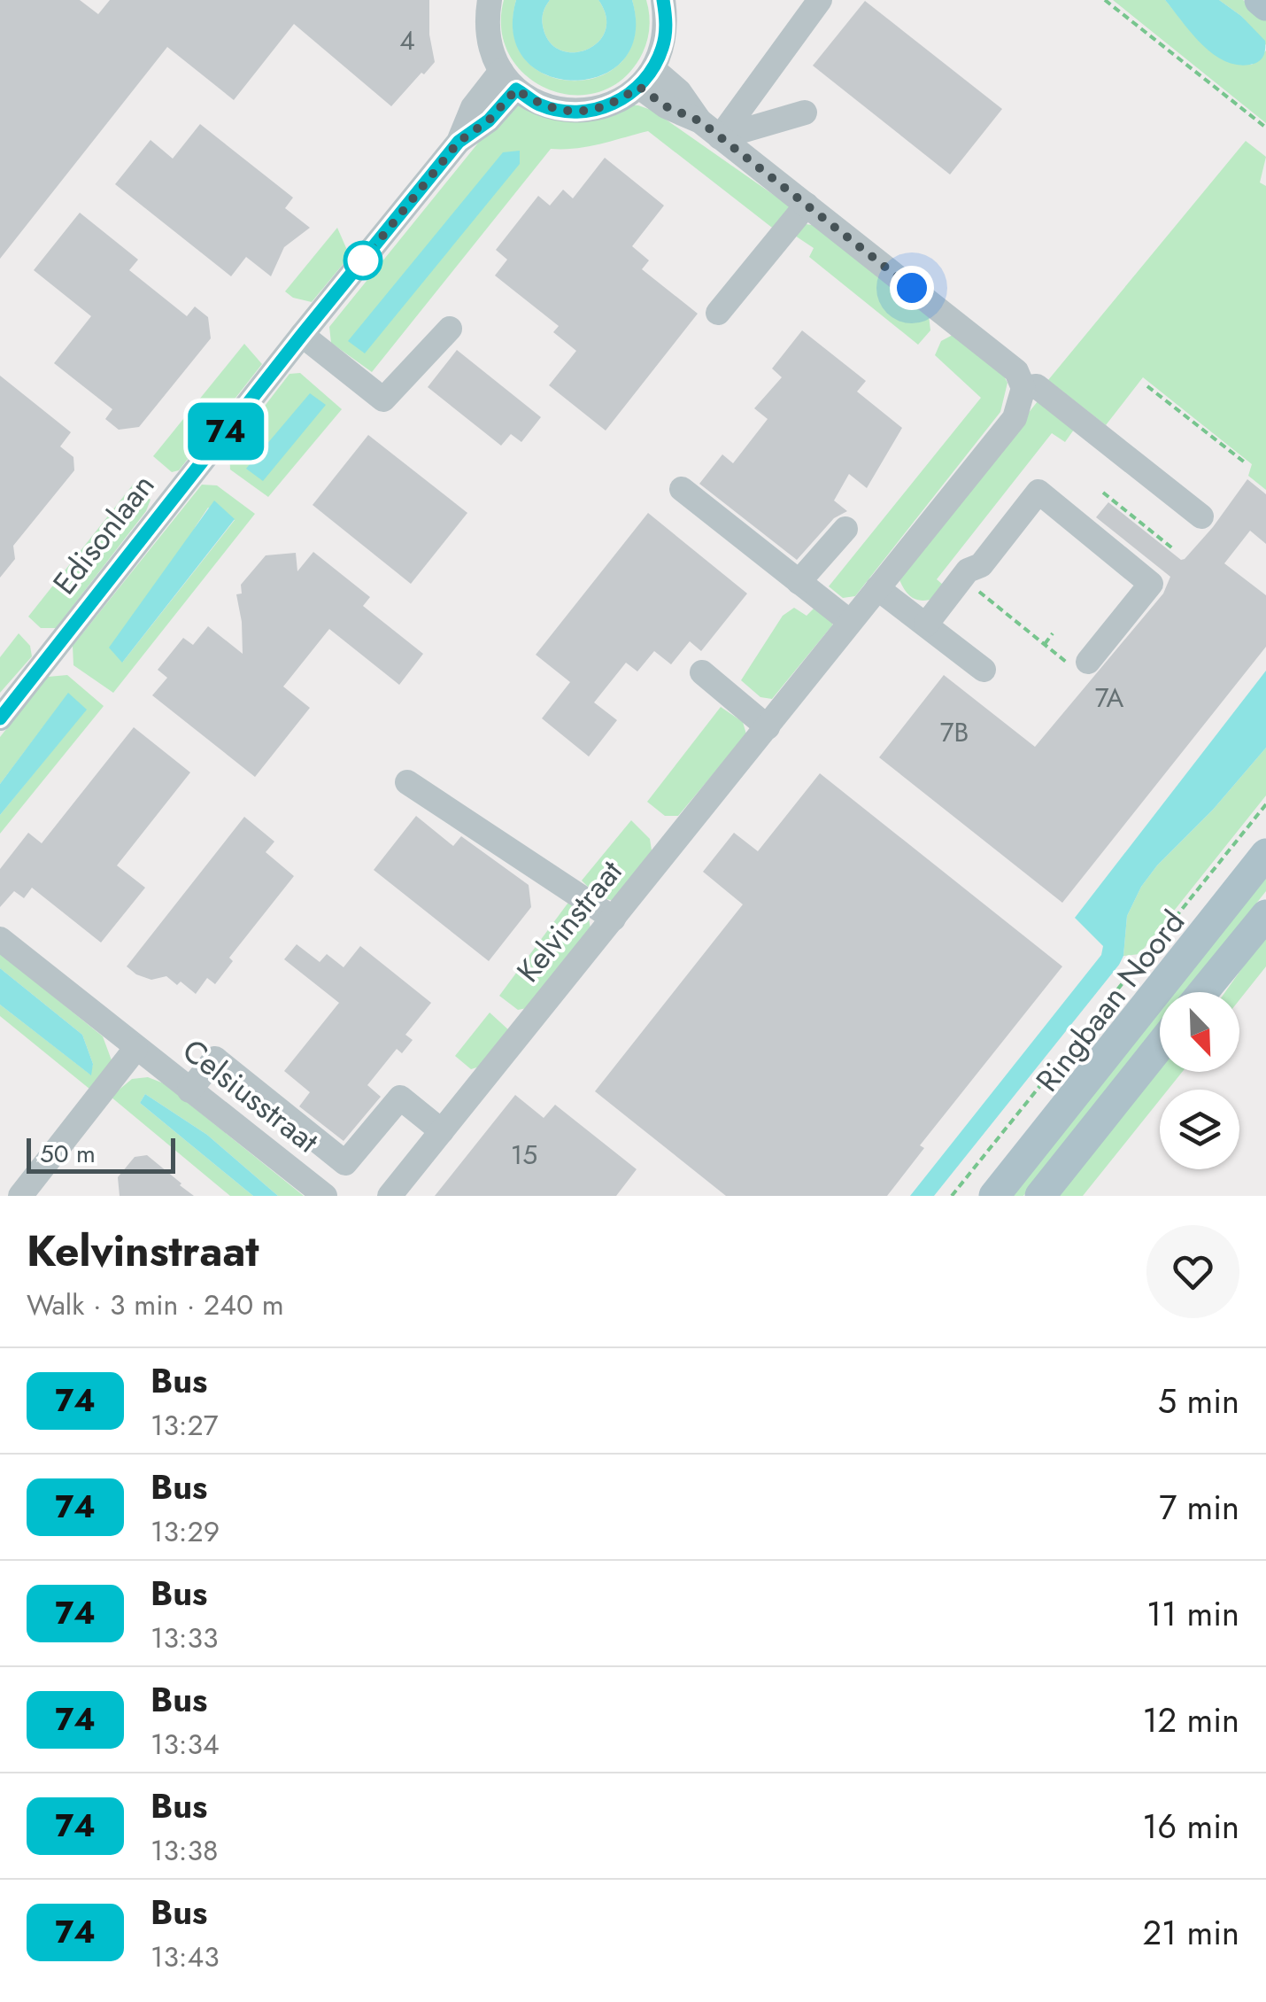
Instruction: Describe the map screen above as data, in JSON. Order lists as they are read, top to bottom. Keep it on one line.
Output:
{"streets":{"main road":["Ringbaan Noord"],"street":["Edisonlaan","Kelvinstraat","Celsiusstraat"]},"lines":["bus line 74"],"house_numbers":["4","7A","7B","15"],"scale_bar":"50 m","north":"bottom right","page":{"on_map":"74","scale":"50 m","heading":["Kelvinstraat","Walk · 3 min · 240 m"],"list":[{"mark":"74","name":"Bus","note":"13:27","value":"5 min"},{"mark":"74","name":"Bus","note":"13:29","value":"7 min"},{"mark":"74","name":"Bus","note":"13:33","value":"11 min"},{"mark":"74","name":"Bus","note":"13:34","value":"12 min"},{"mark":"74","name":"Bus","note":"13:38","value":"16 min"},{"mark":"74","name":"Bus","note":"13:43","value":"21 min"}]}}
